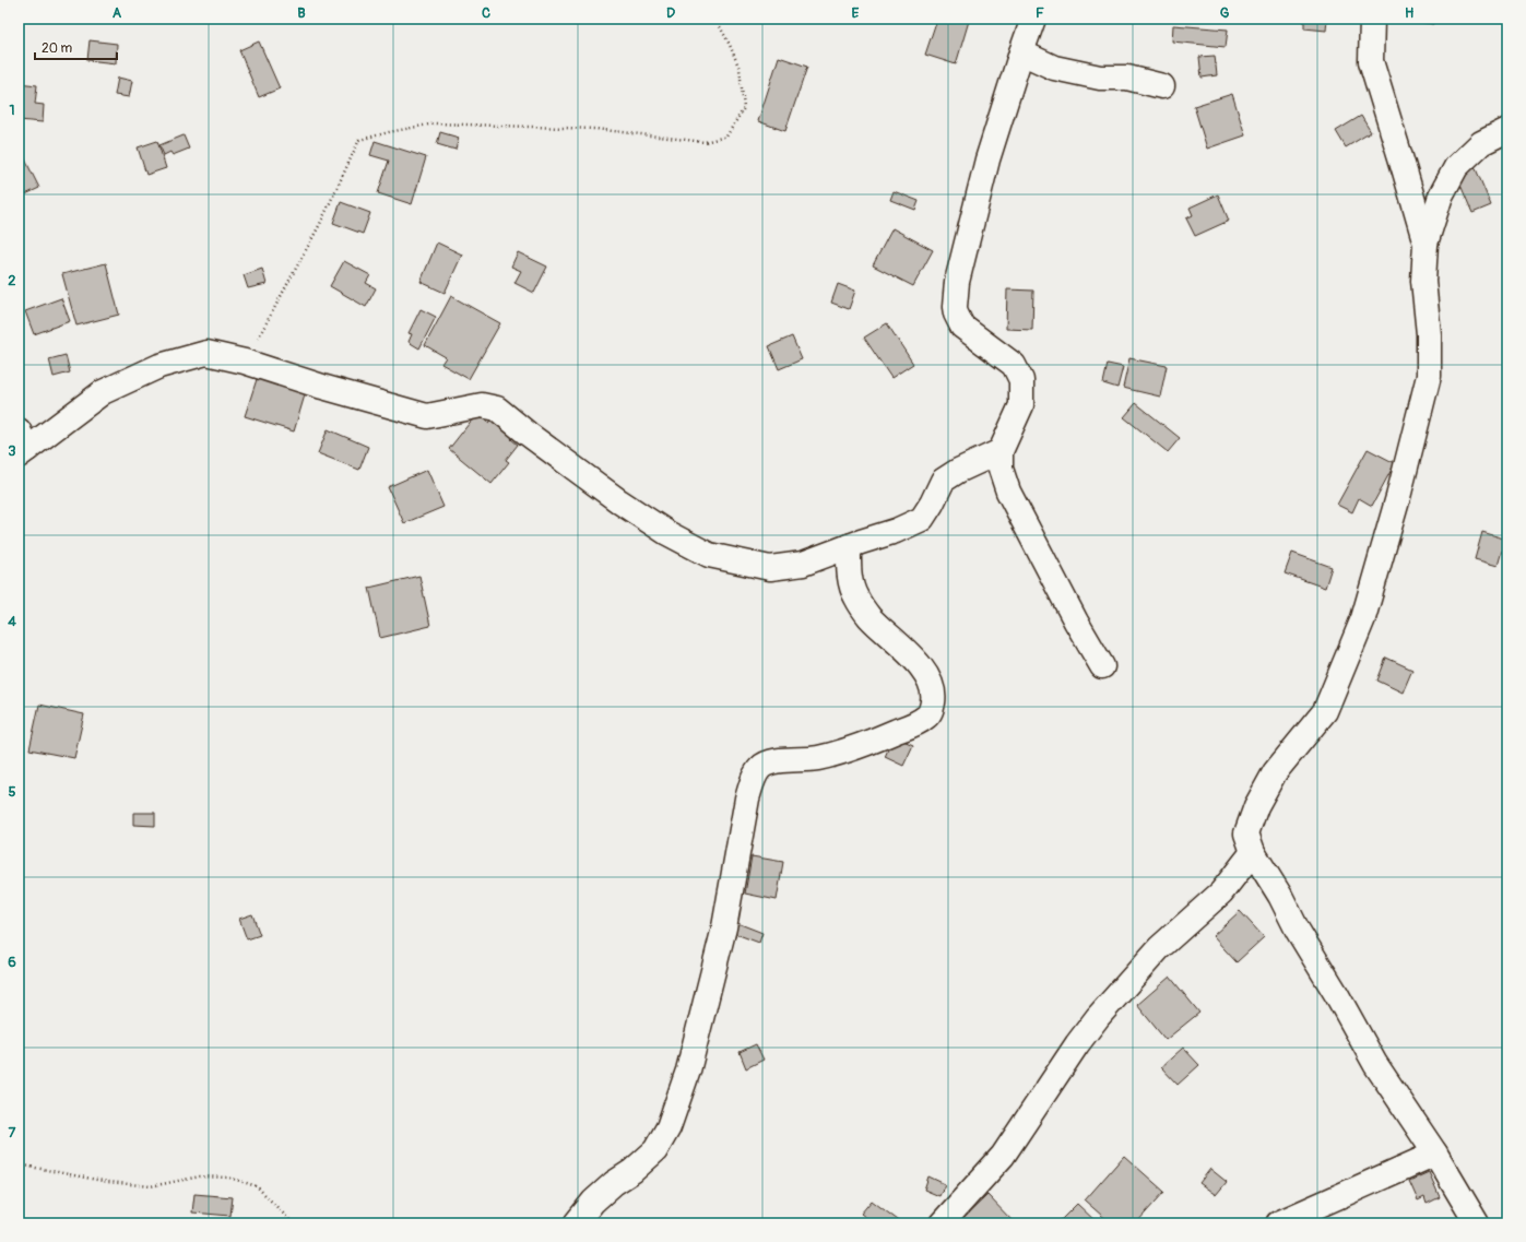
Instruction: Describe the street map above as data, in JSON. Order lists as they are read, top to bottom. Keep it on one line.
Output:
{"scale_bar":"20 m","grid":{"columns":["A","B","C","D","E","F","G","H"],"rows":["1","2","3","4","5","6","7"]}}
